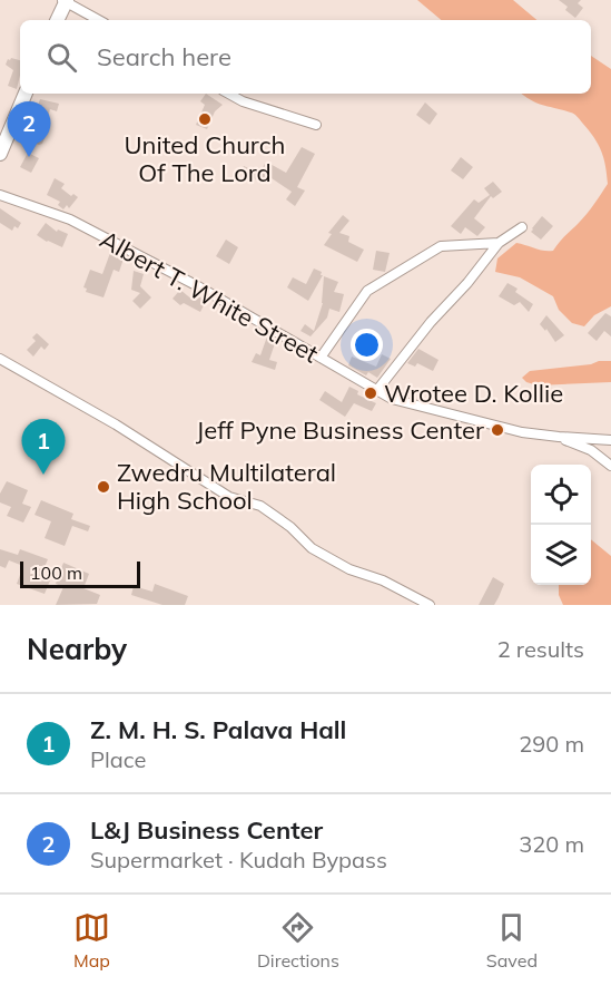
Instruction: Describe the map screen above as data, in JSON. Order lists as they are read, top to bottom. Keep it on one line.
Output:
{"streets":{"street":["Albert T. White Street"]},"places":["United Church Of The Lord","Wrotee D. Kollie","Jeff Pyne Business Center","Zwedru Multilateral High School"],"scale_bar":"100 m","page":{"search":"Search here","pins":["2","1"],"scale":"100 m","heading":["Nearby","2 results"],"list":[{"mark":"1","name":"Z. M. H. S. Palava Hall","note":"Place","value":"290 m"},{"mark":"2","name":"L&J Business Center","note":"Supermarket · Kudah Bypass","value":"320 m"}],"nav":["Map","Directions","Saved"]}}
